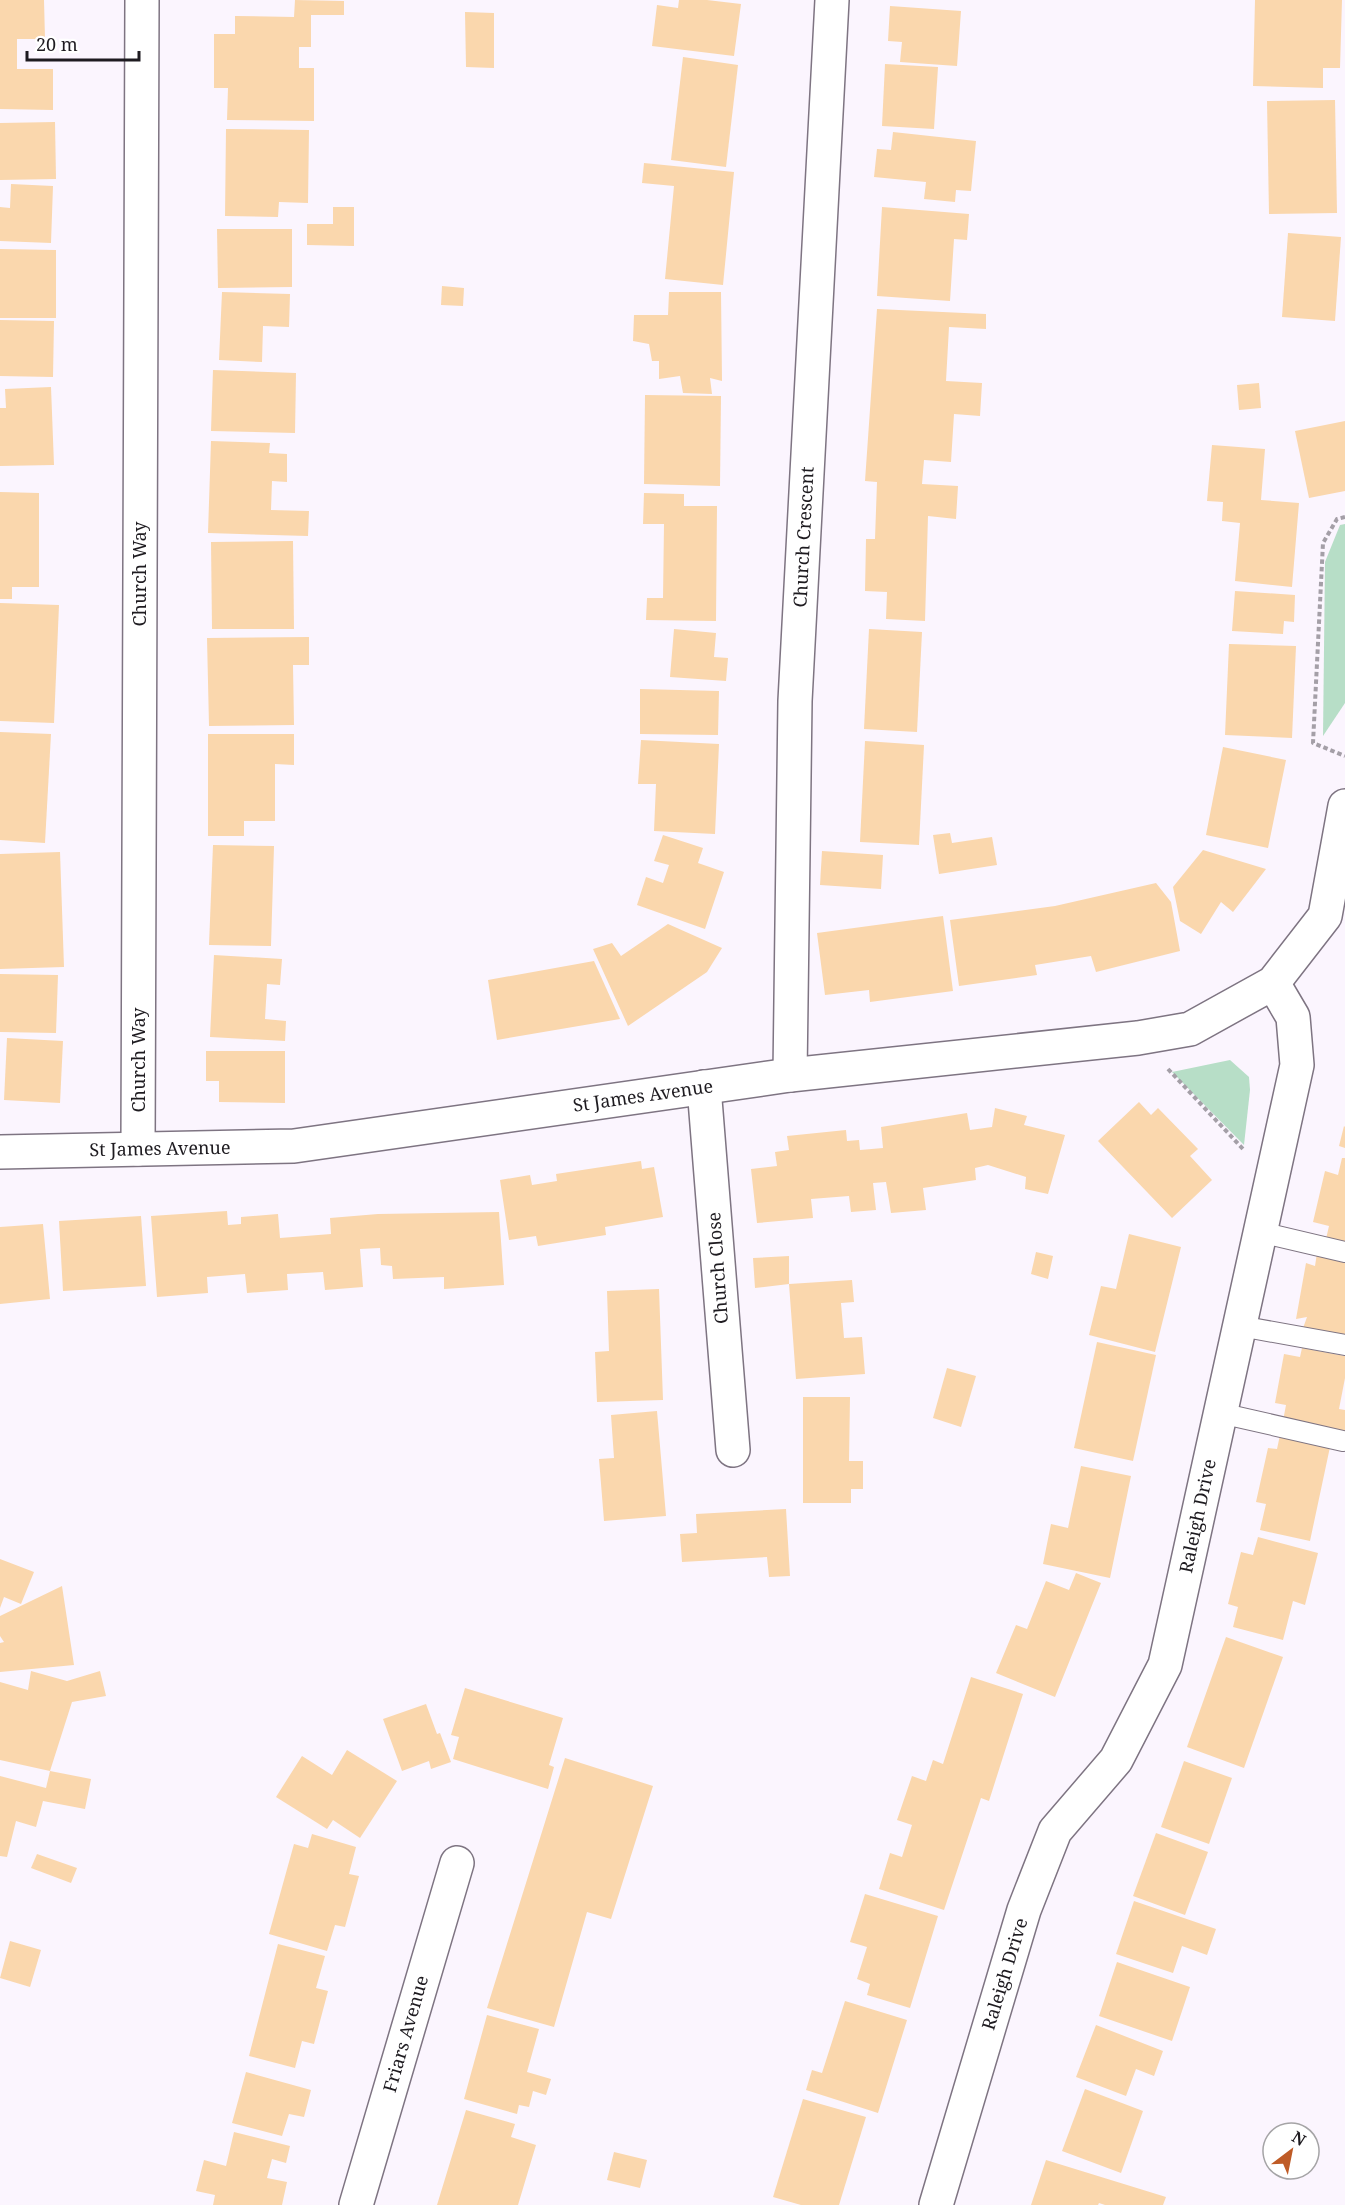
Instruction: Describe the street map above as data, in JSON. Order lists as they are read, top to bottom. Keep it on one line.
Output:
{"streets":{"street":["Church Crescent","Church Way","St James Avenue","Church Close","Raleigh Drive","Friars Avenue"]},"crossings":[["Church Crescent","St James Avenue"],["Church Way","St James Avenue"],["St James Avenue","Church Close"],["St James Avenue","Raleigh Drive"]],"scale_bar":"20 m","north":"top right"}
